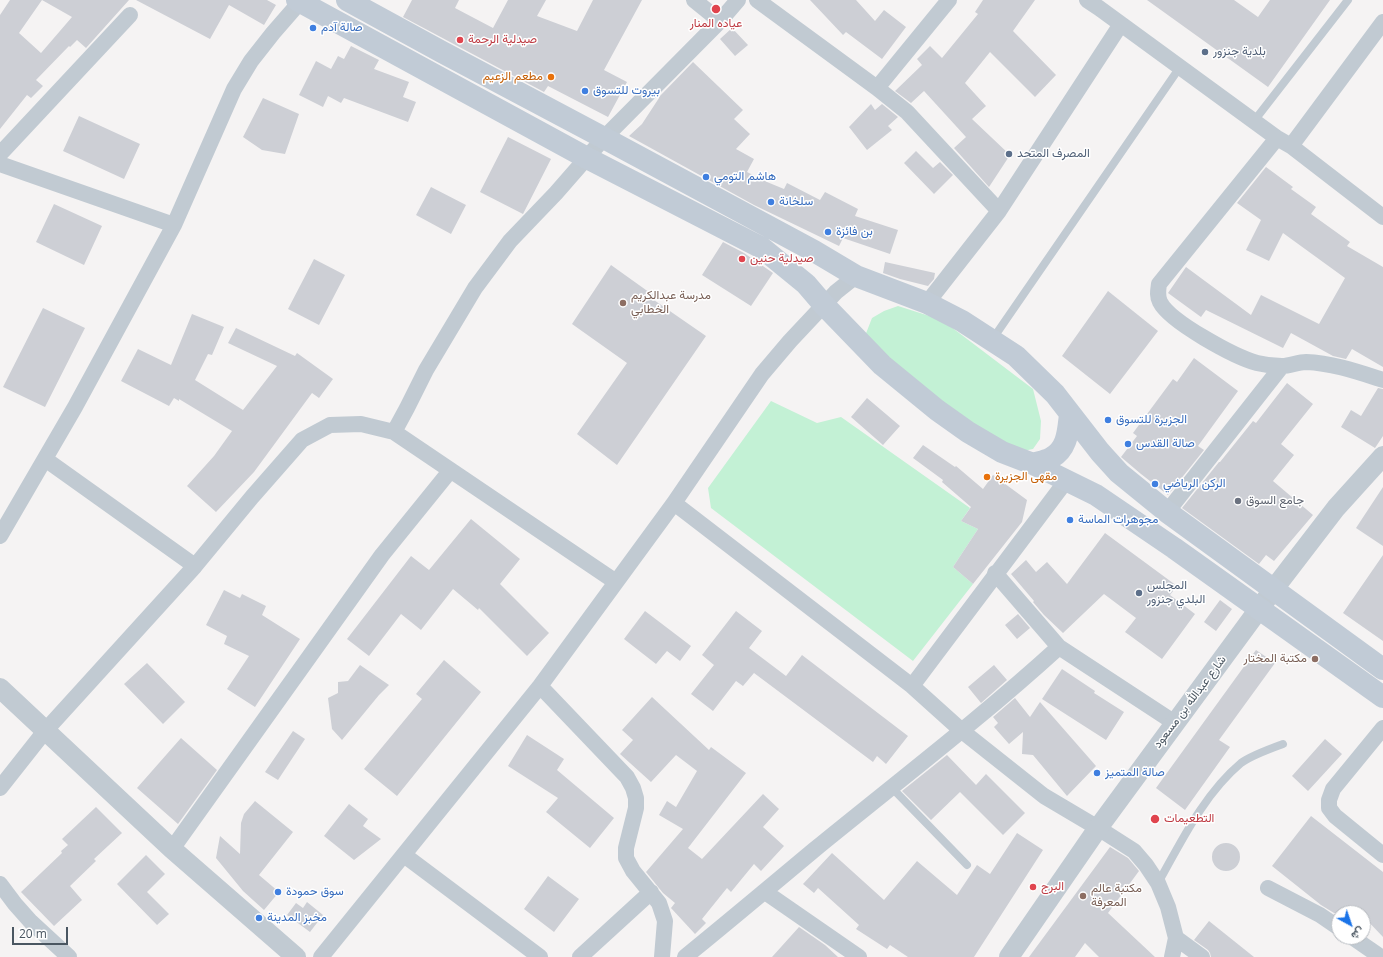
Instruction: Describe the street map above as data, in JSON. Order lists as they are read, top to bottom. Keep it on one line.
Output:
{"streets":{"street":["شارع عبدالله بن مسعود"]},"places":["عياده المنار","صالة آدم","صيدلية الرحمة","بلدية جنزور","مطعم الزعيم","بيروت للتسوق","المصرف المتحد","هاشم التومي","سلخانة","بن فائزة","صيدلية حنين","مدرسة عبدالكريم الخطابي","الجزيرة للتسوق","صالة القدس","مقهى الجزيرة","الركن الرياضي","جامع السوق","مجوهرات الماسة","المجلس البلدي جنزور","مكتبة المختار","صالة المتميز","التطعيمات","البرج","سوق حمودة","مكتبة عالم المعرفة","مخبز المدينة"],"scale_bar":"20 m","north":"bottom right"}
